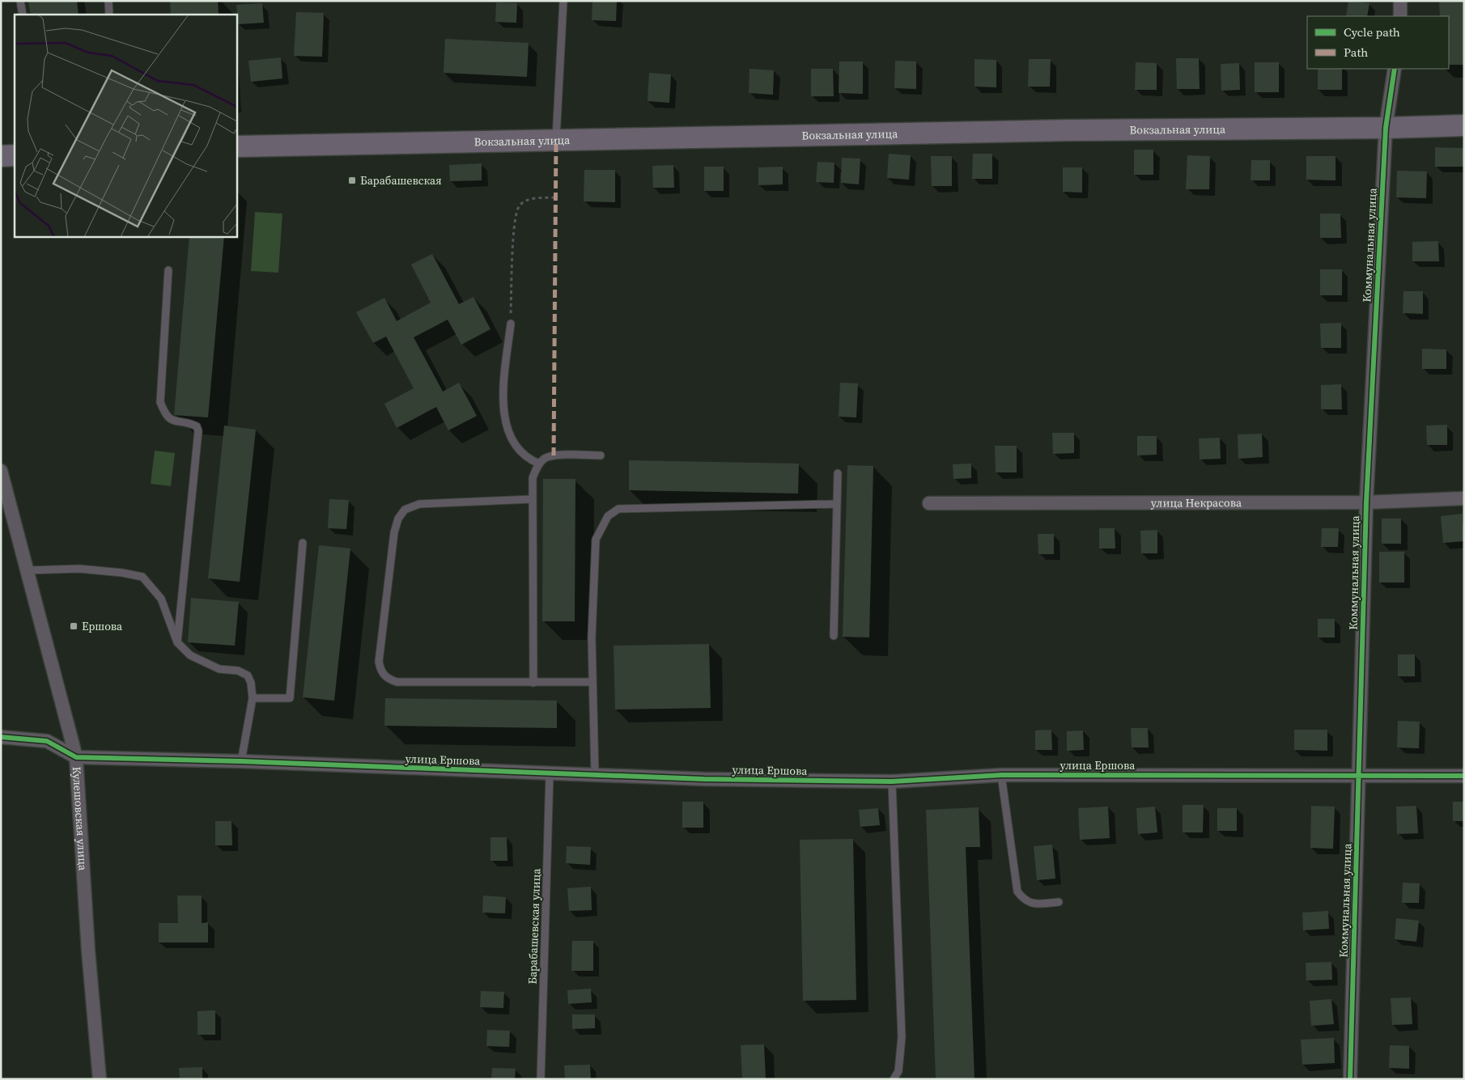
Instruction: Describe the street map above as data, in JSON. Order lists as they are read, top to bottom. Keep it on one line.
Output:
{"streets":{"main road":["Вокзальная улица"],"street":["Коммунальная улица","улица Некрасова","улица Ершова","Кулешовская улица"],"lane":["Барабашевская улица"]},"crossings":[["Вокзальная улица","Коммунальная улица"],["Коммунальная улица","улица Некрасова"],["Коммунальная улица","улица Ершова"],["улица Ершова","Кулешовская улица"],["улица Ершова","Барабашевская улица"]],"places":{"transit":["Барабашевская","Ершова"]},"legend":["Cycle path","Path"]}
